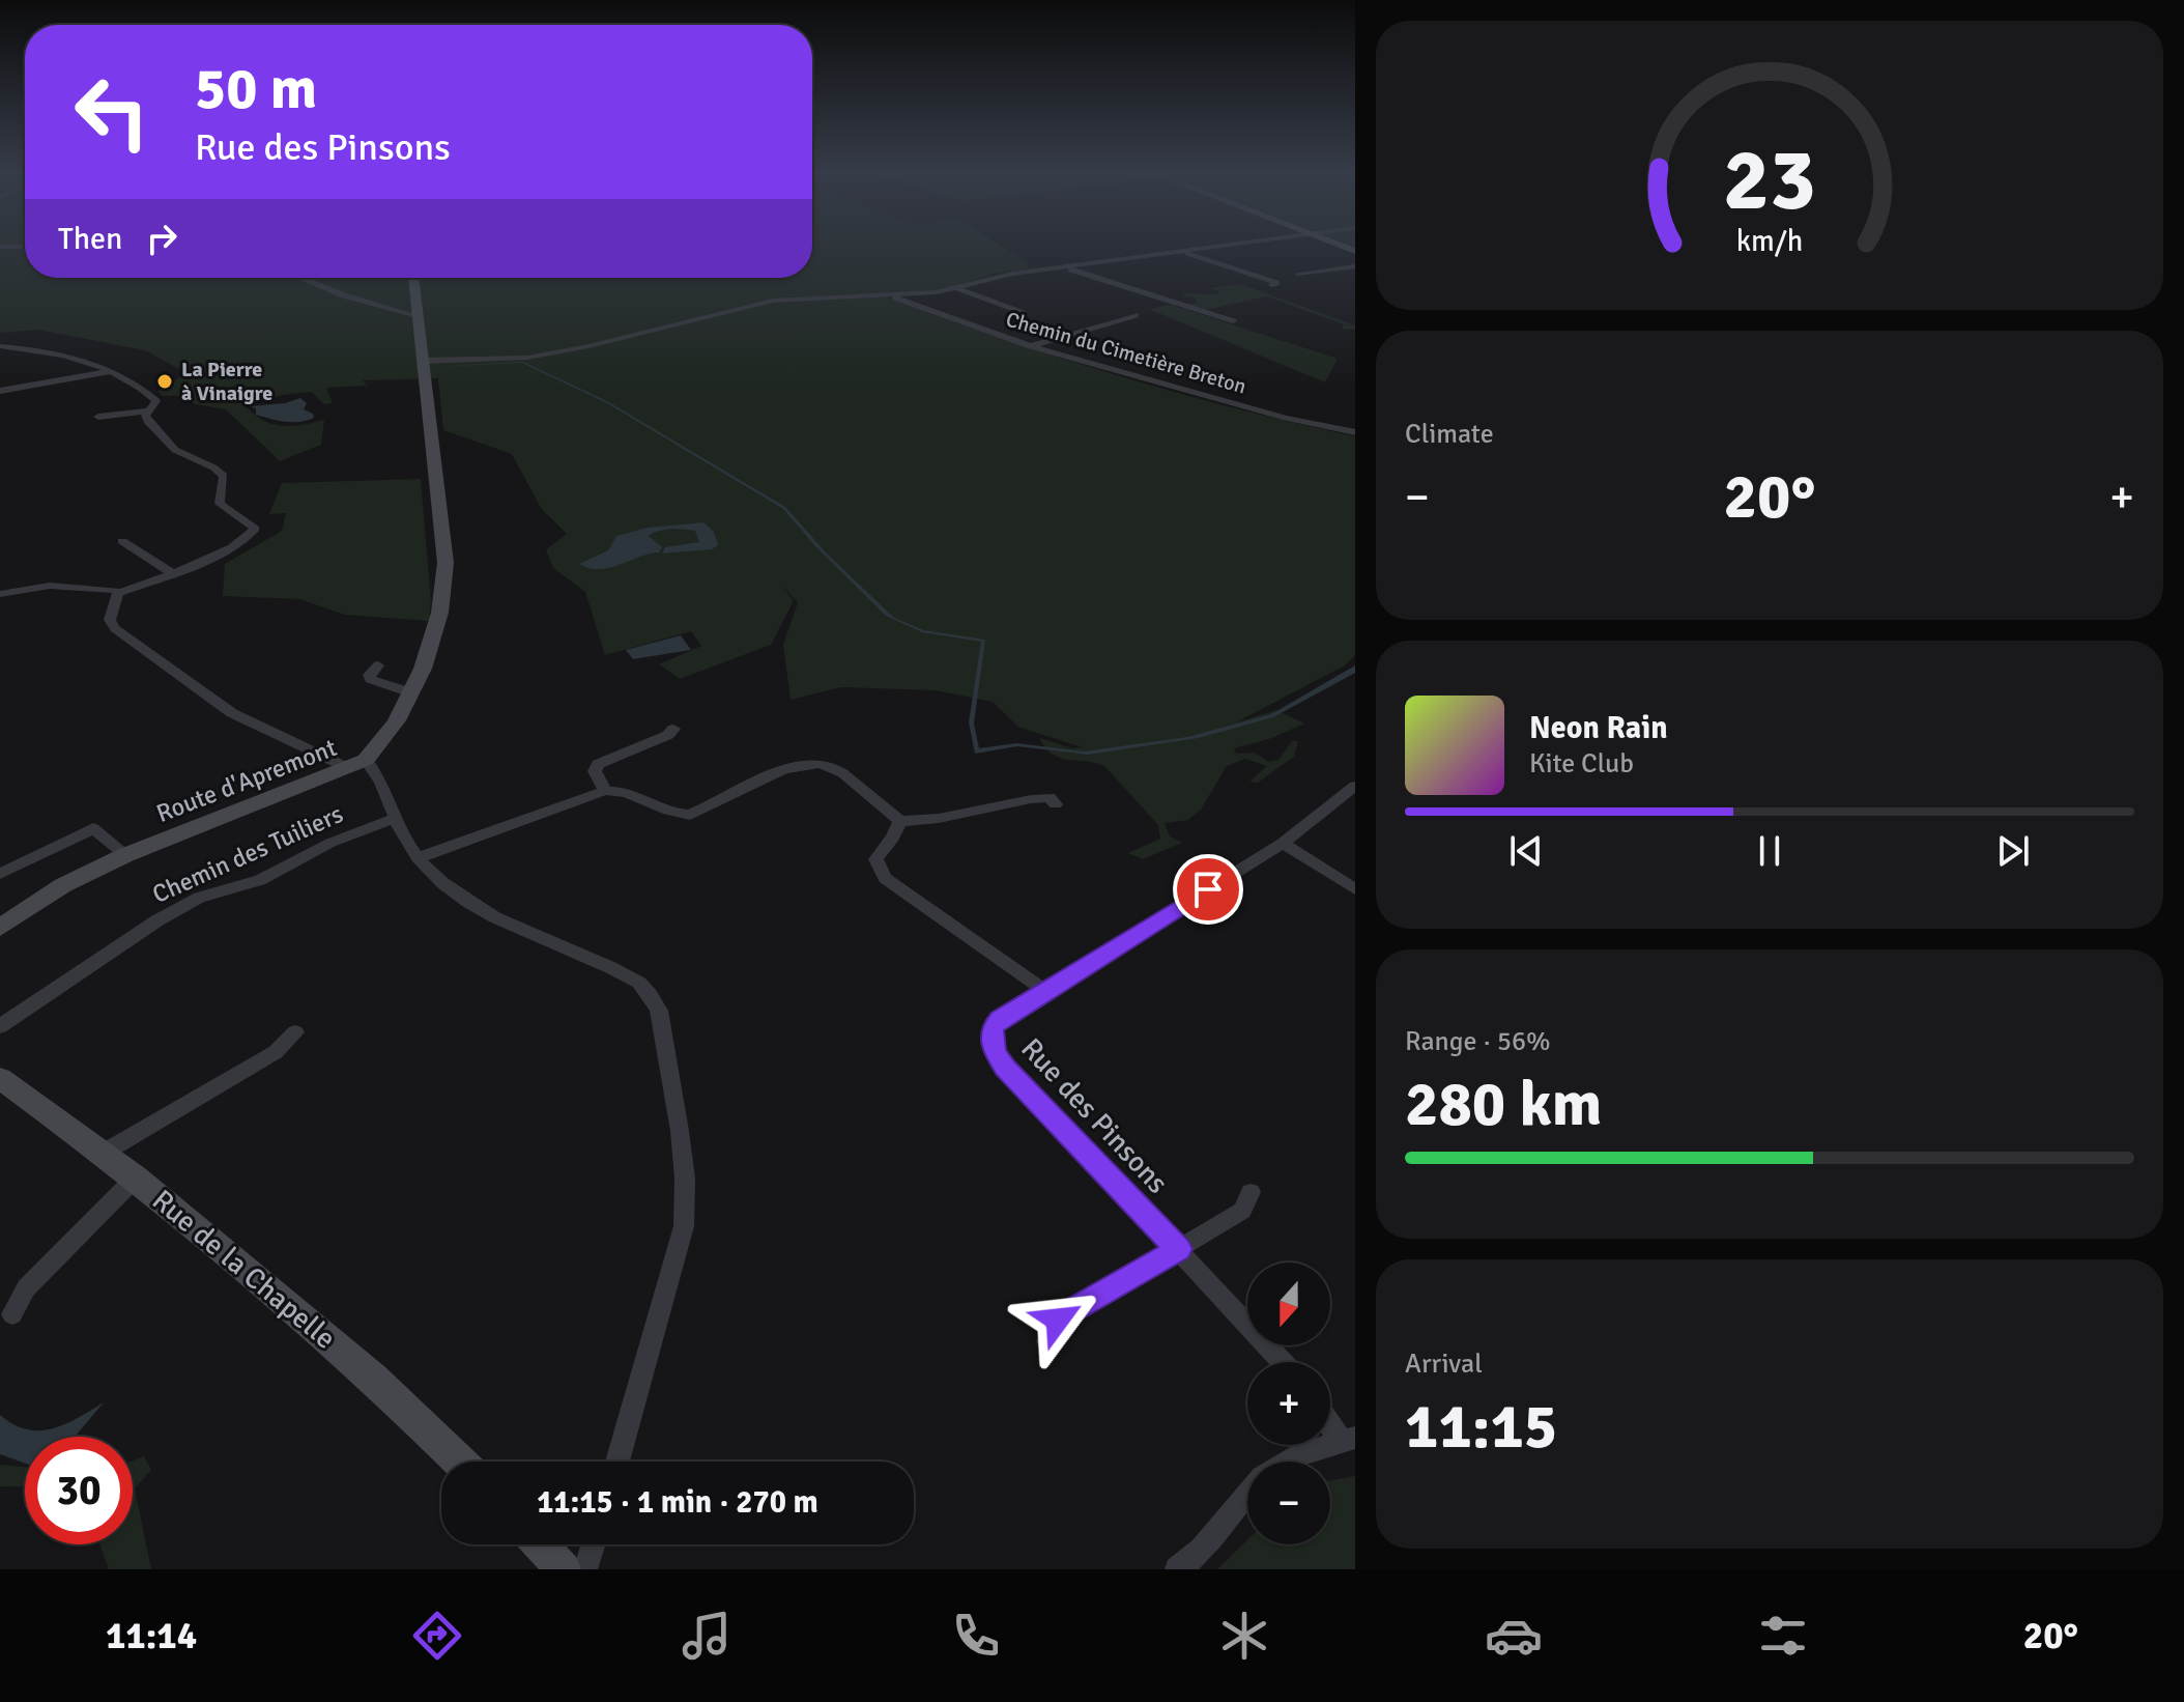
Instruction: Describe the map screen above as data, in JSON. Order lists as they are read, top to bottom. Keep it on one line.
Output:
{"streets":{"street":["Chemin du Cimetière Breton","Route d'Apremont","Chemin des Tuiliers","Rue des Pinsons","Rue de la Chapelle"]},"places":["La Pierre à Vinaigre"],"north":"bottom","page":{"turn":["50 m","Rue des Pinsons"],"then":"Then","tile":["Climate",["Range · 56%","280 km"],["Arrival","11:15"]],"heat":["−","20°","+"],"song":["Neon Rain","Kite Club"],"map_buttons":["+","−"],"limit":"30","trip":"11:15 · 1 min · 270 m","tabs":["11:14","20°"],"gauge":["23","km/h"]}}
